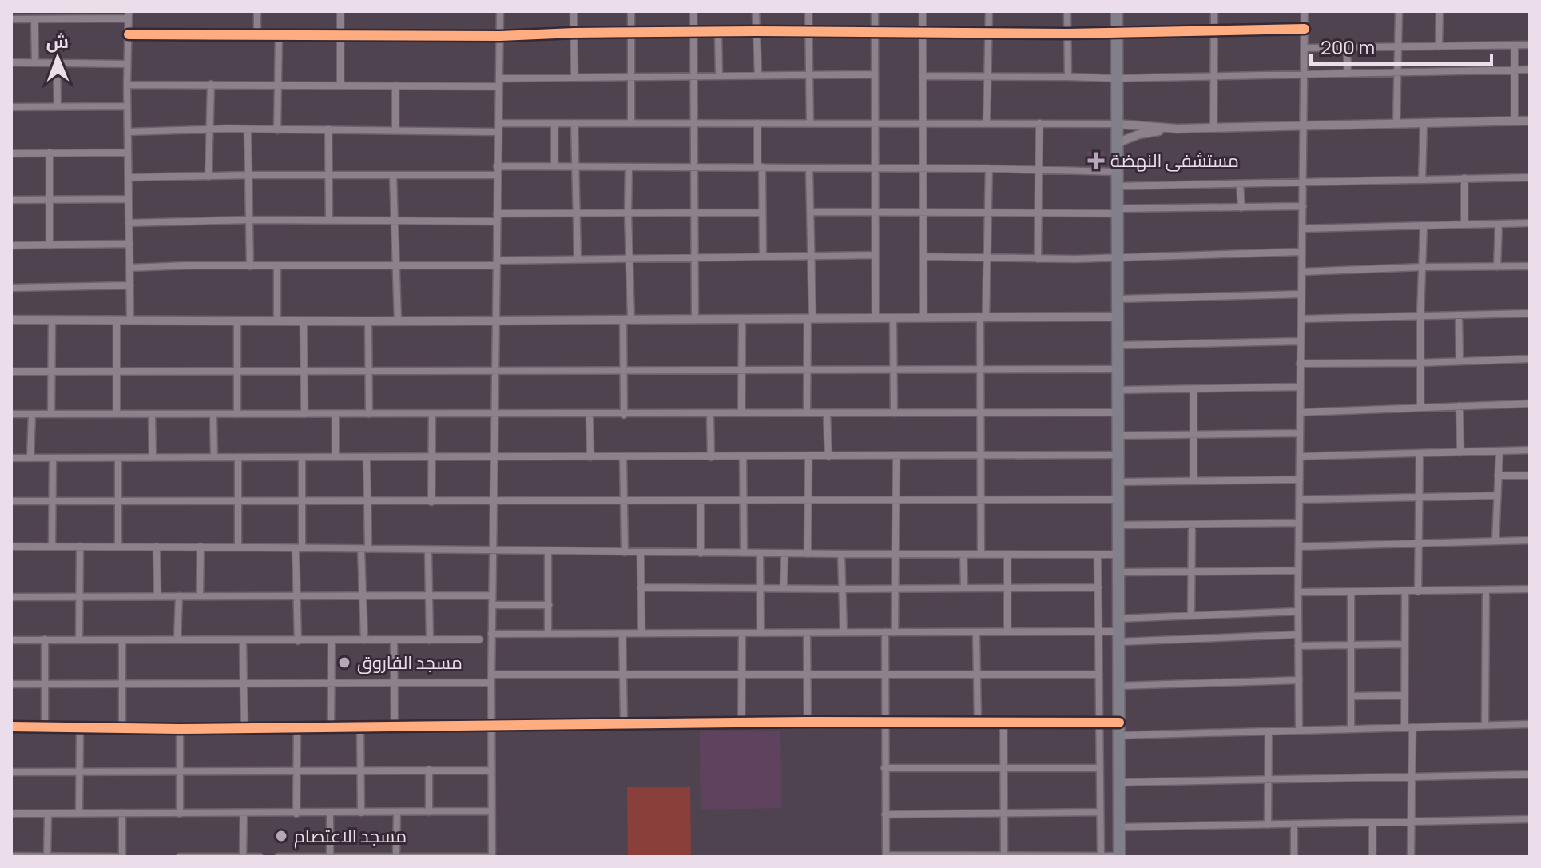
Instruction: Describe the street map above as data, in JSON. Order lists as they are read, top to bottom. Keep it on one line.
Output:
{"places":{"health":["مستشفى النهضة"],"other":["مسجد الفاروق","مسجد الاعتصام"]},"scale_bar":"200 m","north":"top"}
